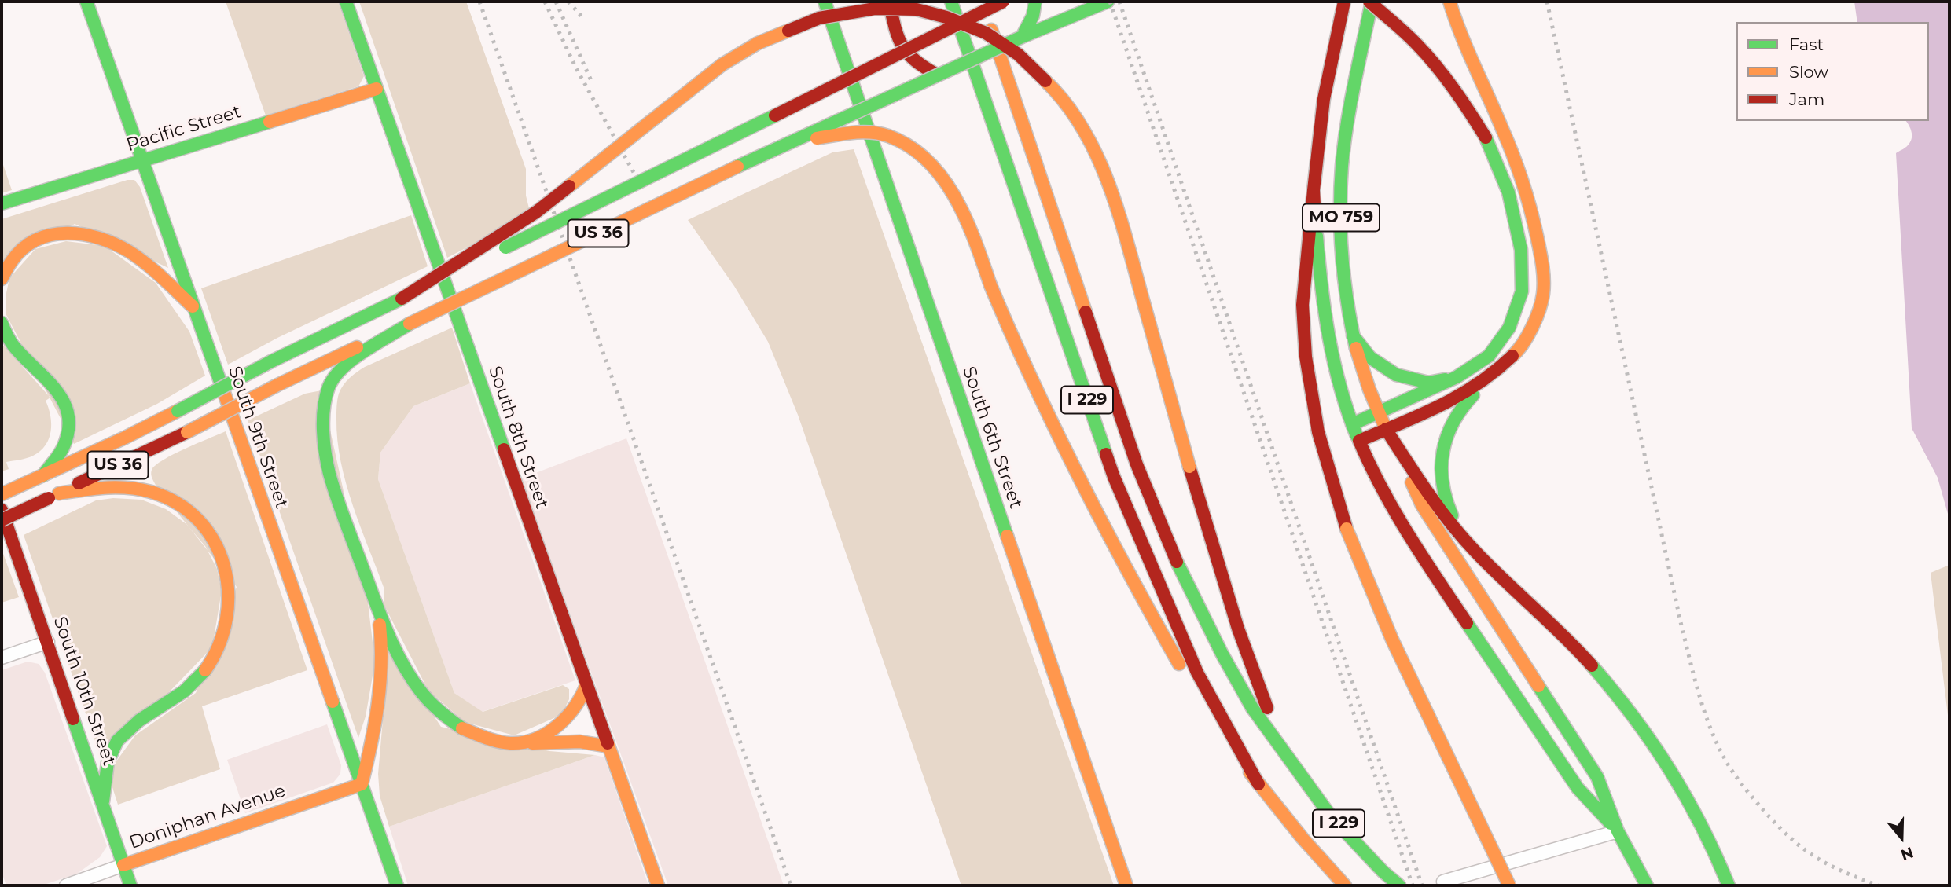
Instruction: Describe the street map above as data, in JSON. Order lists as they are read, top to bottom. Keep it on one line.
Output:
{"streets":{"main road":["Pacific Street","MO 759","US 36","I 229","South 9th Street","South 8th Street","South 6th Street","South 10th Street","Doniphan Avenue"]},"crossings":[["Pacific Street","South 9th Street"],["Pacific Street","South 8th Street"],["South 9th Street","Doniphan Avenue"],["South 10th Street","Doniphan Avenue"]],"legend":["Fast","Slow","Jam"],"north":"bottom"}
